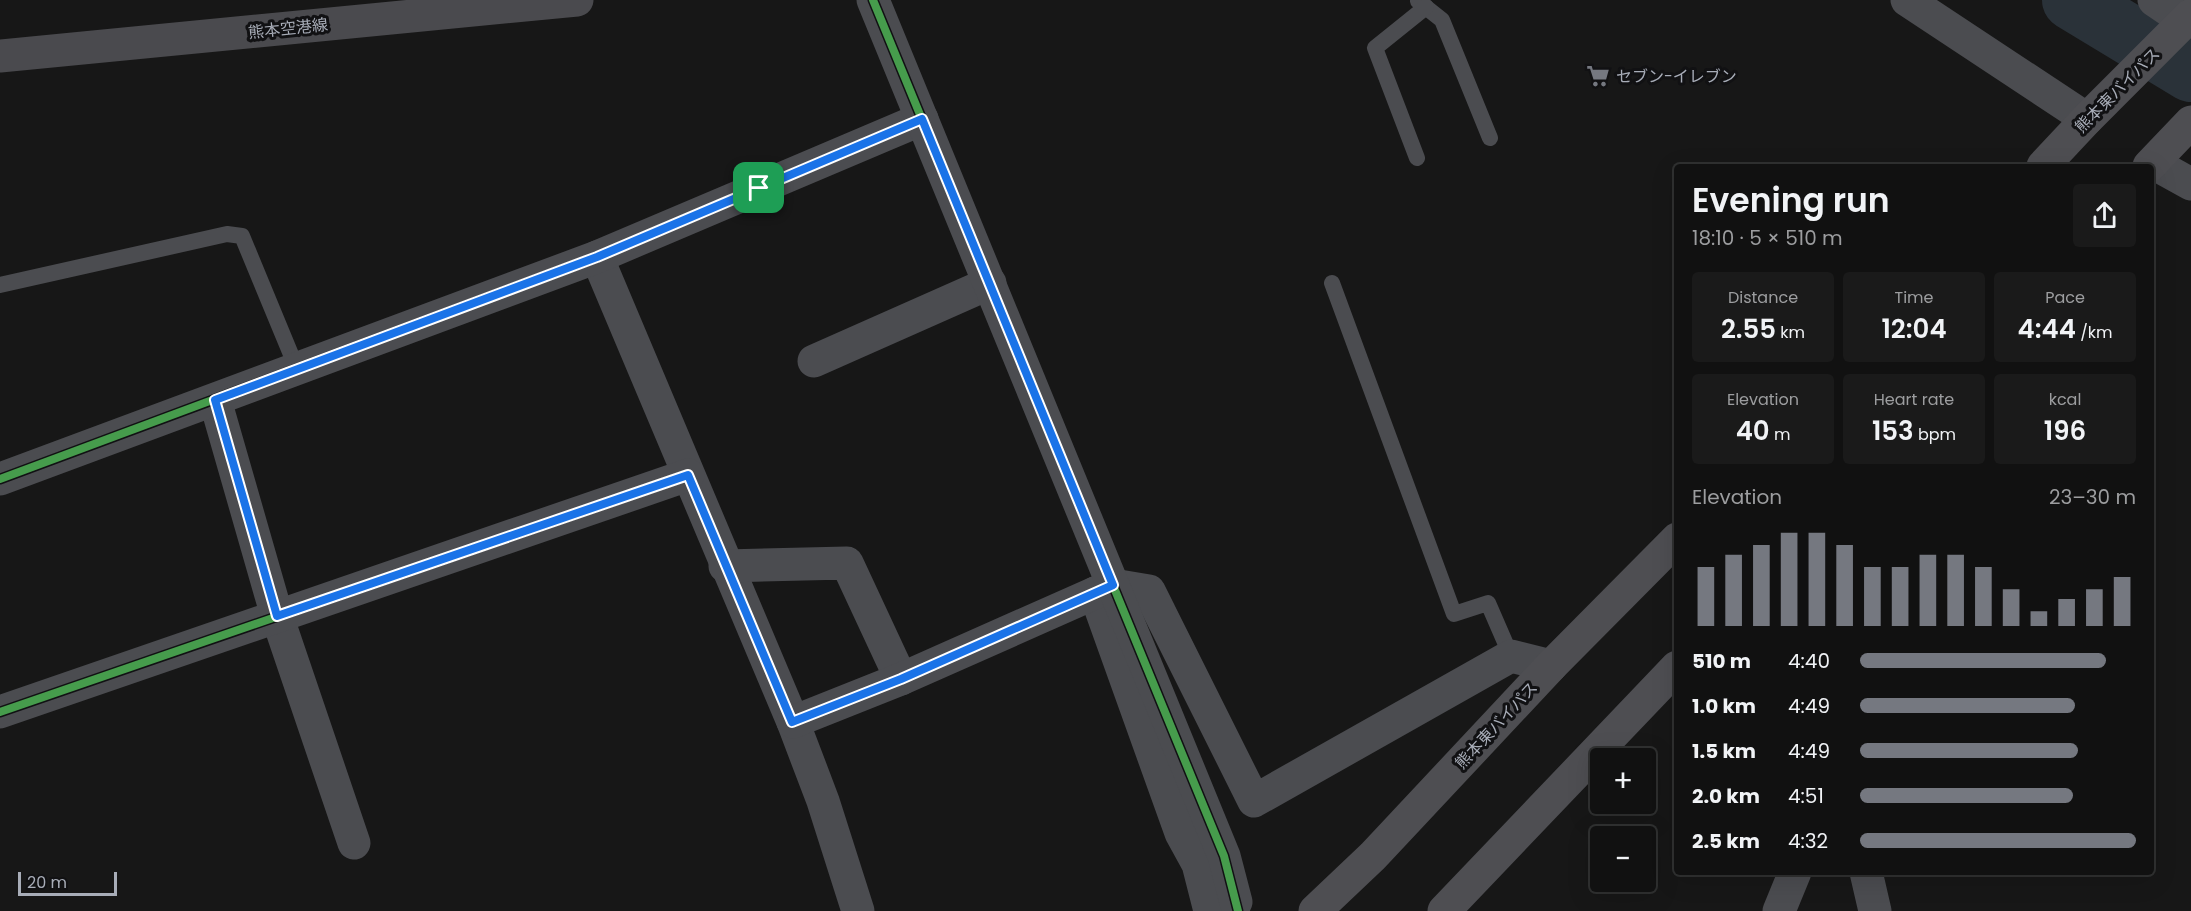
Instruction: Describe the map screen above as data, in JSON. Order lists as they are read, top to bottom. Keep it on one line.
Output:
{"streets":{"highway":["熊本東バイパス"],"main road":["熊本空港線"]},"places":{"supermarket":["セブン-イレブン"]},"scale_bar":"20 m","page":{"heading":["Evening run","18:10 · 5 × 510 m"],"stats":[["Distance","2.55 km"],["Time","12:04"],["Pace","4:44 /km"],["Elevation","40 m"],["Heart rate","153 bpm"],["kcal","196"]],"chart":["Elevation","23–30 m"],"list":[{"name":"510 m","note":"4:40"},{"name":"1.0 km","note":"4:49"},{"name":"1.5 km","note":"4:49"},{"name":"2.0 km","note":"4:51"},{"name":"2.5 km","note":"4:32"}],"map_buttons":["+","−"],"scale":"20 m"}}
